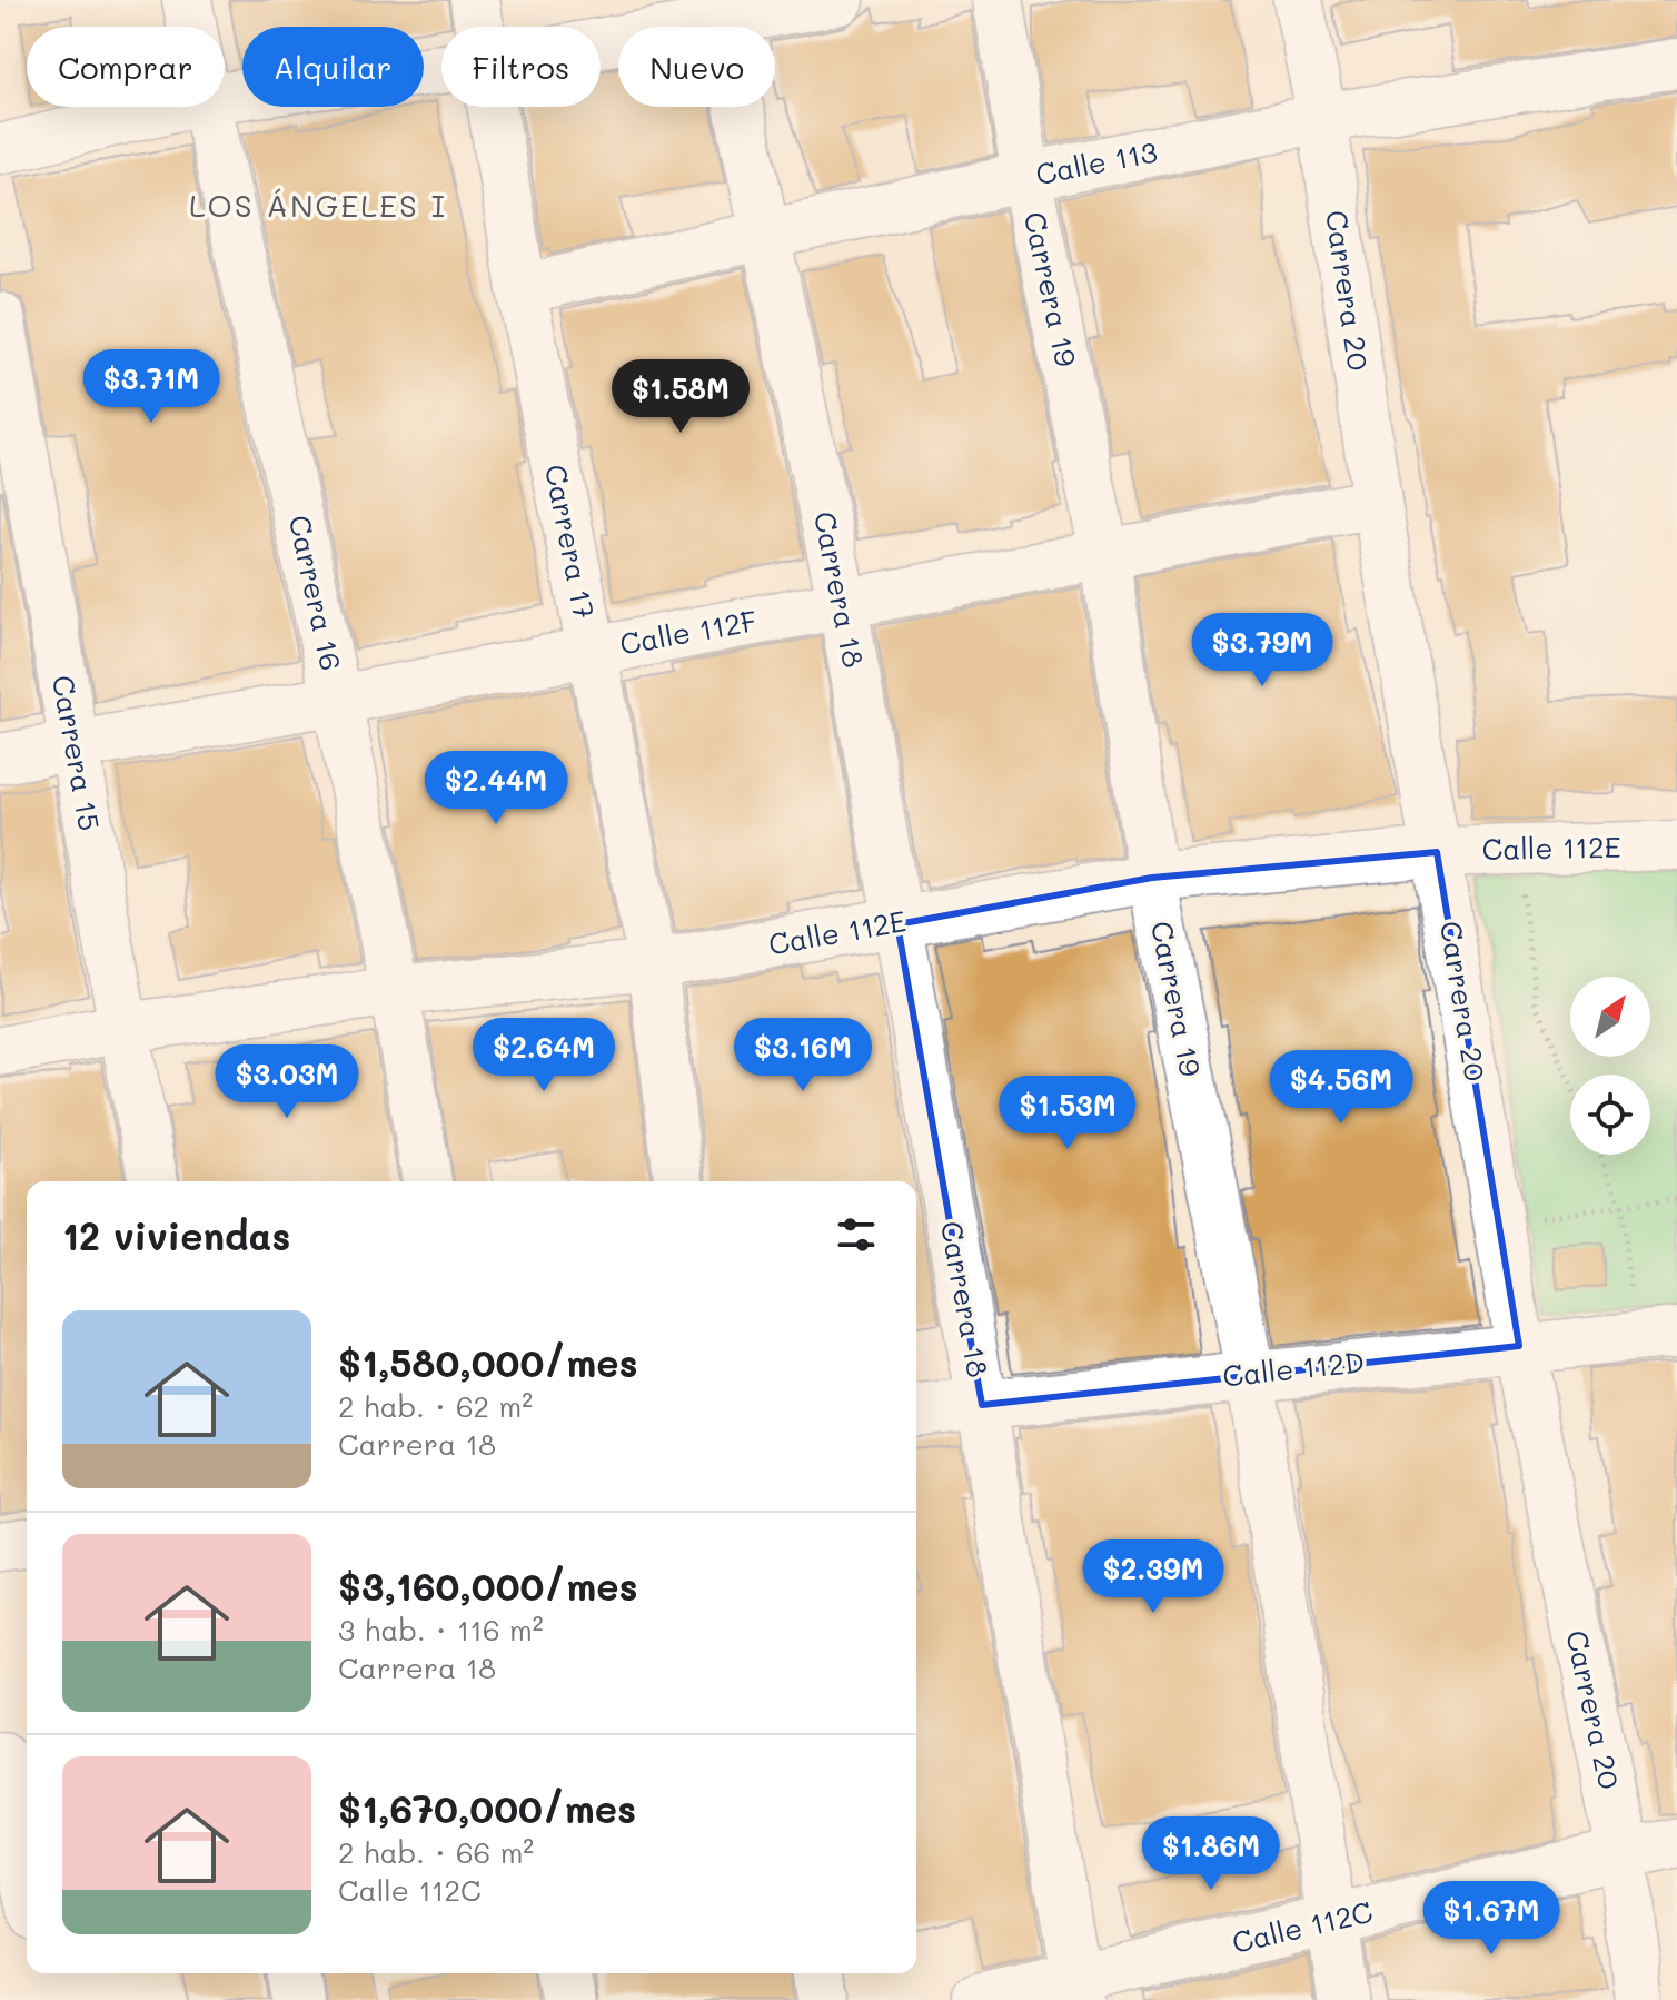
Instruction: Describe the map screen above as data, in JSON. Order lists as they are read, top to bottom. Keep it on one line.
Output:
{"streets":{"street":["Calle 113","Carrera 19","Carrera 20","Carrera 17","Carrera 18","Carrera 16","Calle 112F","Carrera 15","Calle 112E","Calle 112D","Calle 112C"]},"crossings":[["Calle 113","Carrera 19"],["Calle 113","Carrera 20"],["Calle 113","Carrera 17"],["Calle 113","Carrera 18"],["Carrera 19","Calle 112F"],["Carrera 19","Calle 112E"],["Carrera 19","Calle 112D"],["Carrera 19","Calle 112C"],["Carrera 20","Calle 112F"],["Carrera 20","Calle 112E"],["Carrera 20","Calle 112D"],["Carrera 20","Calle 112C"],["Carrera 17","Calle 112F"],["Carrera 17","Calle 112E"],["Carrera 18","Calle 112F"],["Carrera 18","Calle 112E"],["Carrera 18","Calle 112D"],["Carrera 18","Calle 112C"],["Carrera 16","Calle 112F"],["Carrera 16","Calle 112E"],["Calle 112F","Carrera 15"],["Carrera 15","Calle 112E"]],"districts":["LOS ÁNGELES I"],"north":"top right","page":{"chip":["Comprar","Alquilar","Filtros","Nuevo"],"price":["$3.71M","$1.58M","$3.79M","$2.44M","$2.64M","$3.16M","$3.03M","$4.56M","$1.53M","$2.39M","$1.86M","$1.67M"],"heading":"12 viviendas","list":[{"name":"$1,580,000/mes","note":"2 hab. · 62 m² · Carrera 18"},{"name":"$3,160,000/mes","note":"3 hab. · 116 m² · Carrera 18"},{"name":"$1,670,000/mes","note":"2 hab. · 66 m² · Calle 112C"}]}}
